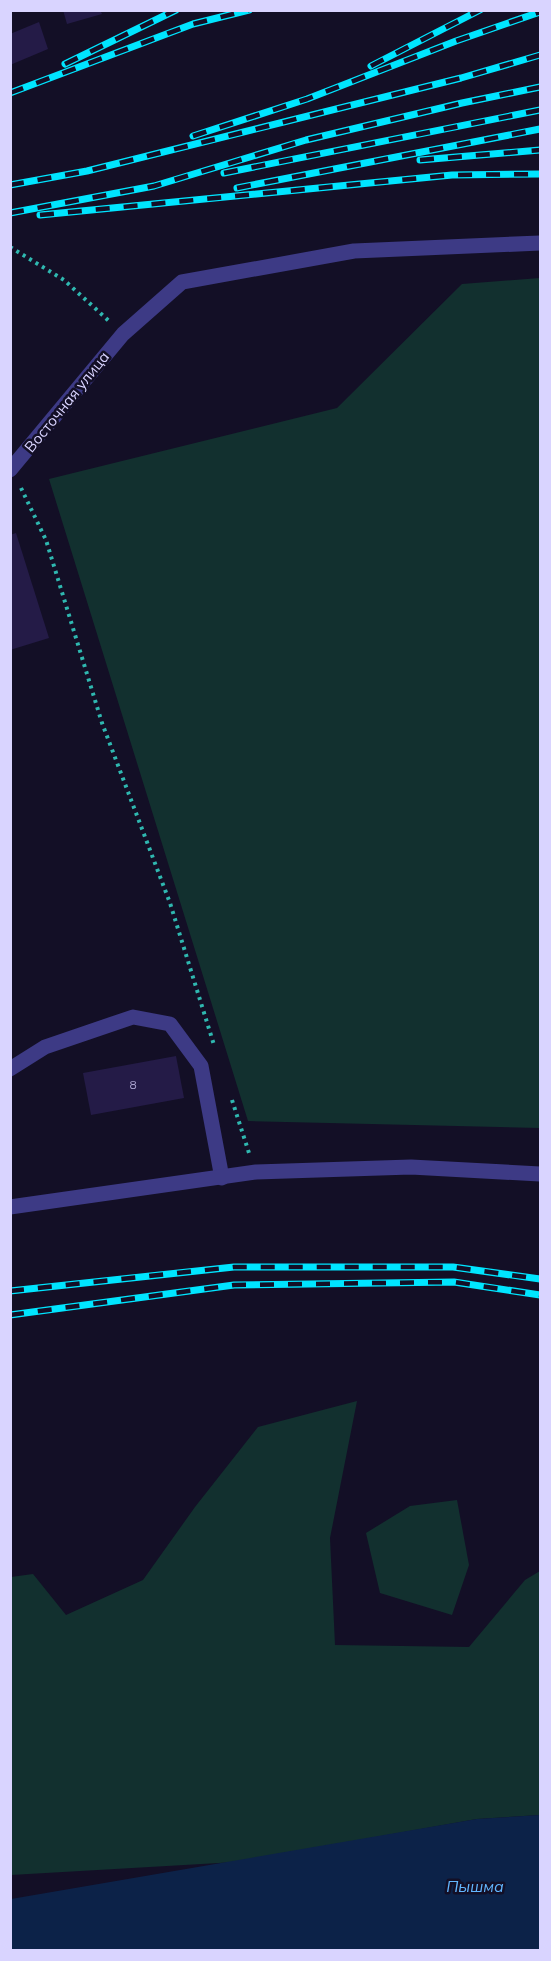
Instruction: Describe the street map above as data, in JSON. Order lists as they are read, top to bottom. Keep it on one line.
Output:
{"streets":{"street":["Восточная улица"]},"water":["Пышма"],"house_numbers":["8"]}
